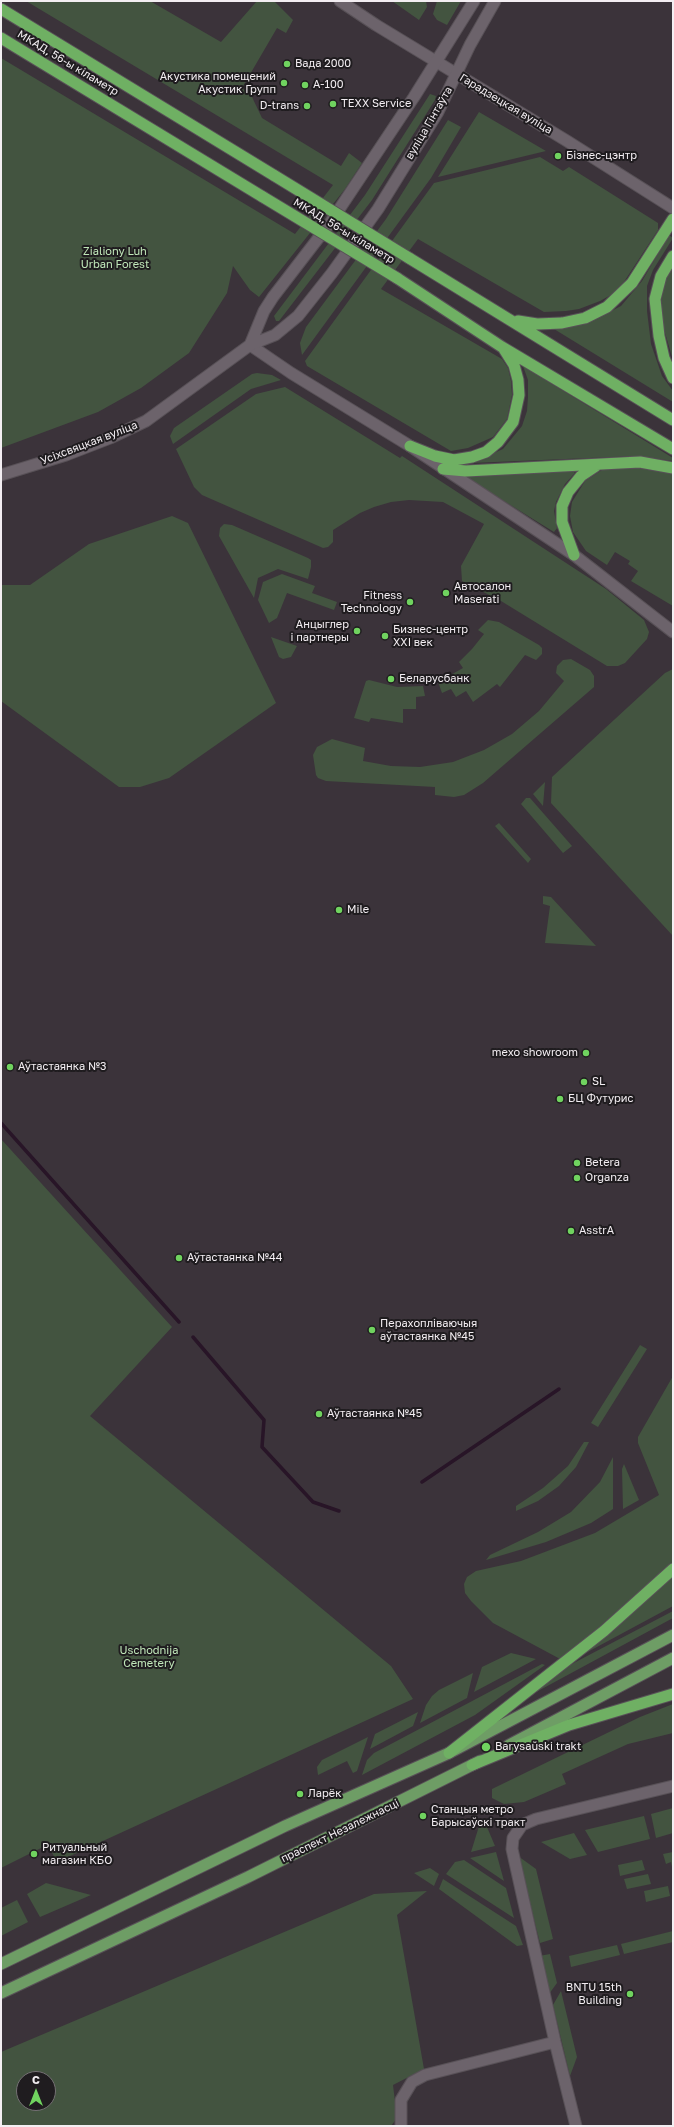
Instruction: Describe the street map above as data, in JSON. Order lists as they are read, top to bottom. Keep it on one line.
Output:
{"streets":{"highway":["МКАД, 56-ы кіламетр"],"main road":["праспект Незалежнасці"],"street":["Гарадзецкая вуліца","вуліца Гінтаўта","Усіхсвяцкая вуліца"]},"crossings":[["Гарадзецкая вуліца","вуліца Гінтаўта"],["вуліца Гінтаўта","Усіхсвяцкая вуліца"]],"parks":["Zialiony Luh Urban Forest","Uschodnija Cemetery"],"places":["Вада 2000","Акустика помещений Акустик Групп","A-100","TEXX Service","D-trans","Бізнес-цэнтр","Автосалон Maserati","Fitness Technology","Анцыглер і партнеры","Бизнес-центр XXI век","Беларусбанк","Mile","mexo showroom","Аўтастаянка №3","SL","БЦ Футурис","Betera","Organza","AsstrA","Аўтастаянка №44","Перахопліваючыя аўтастаянка №45","Аўтастаянка №45","Barysaŭski trakt","Ларёк","Станцыя метро Барысаўскі тракт","Ритуальный магазин КБО","BNTU 15th Building"],"north":"top"}
